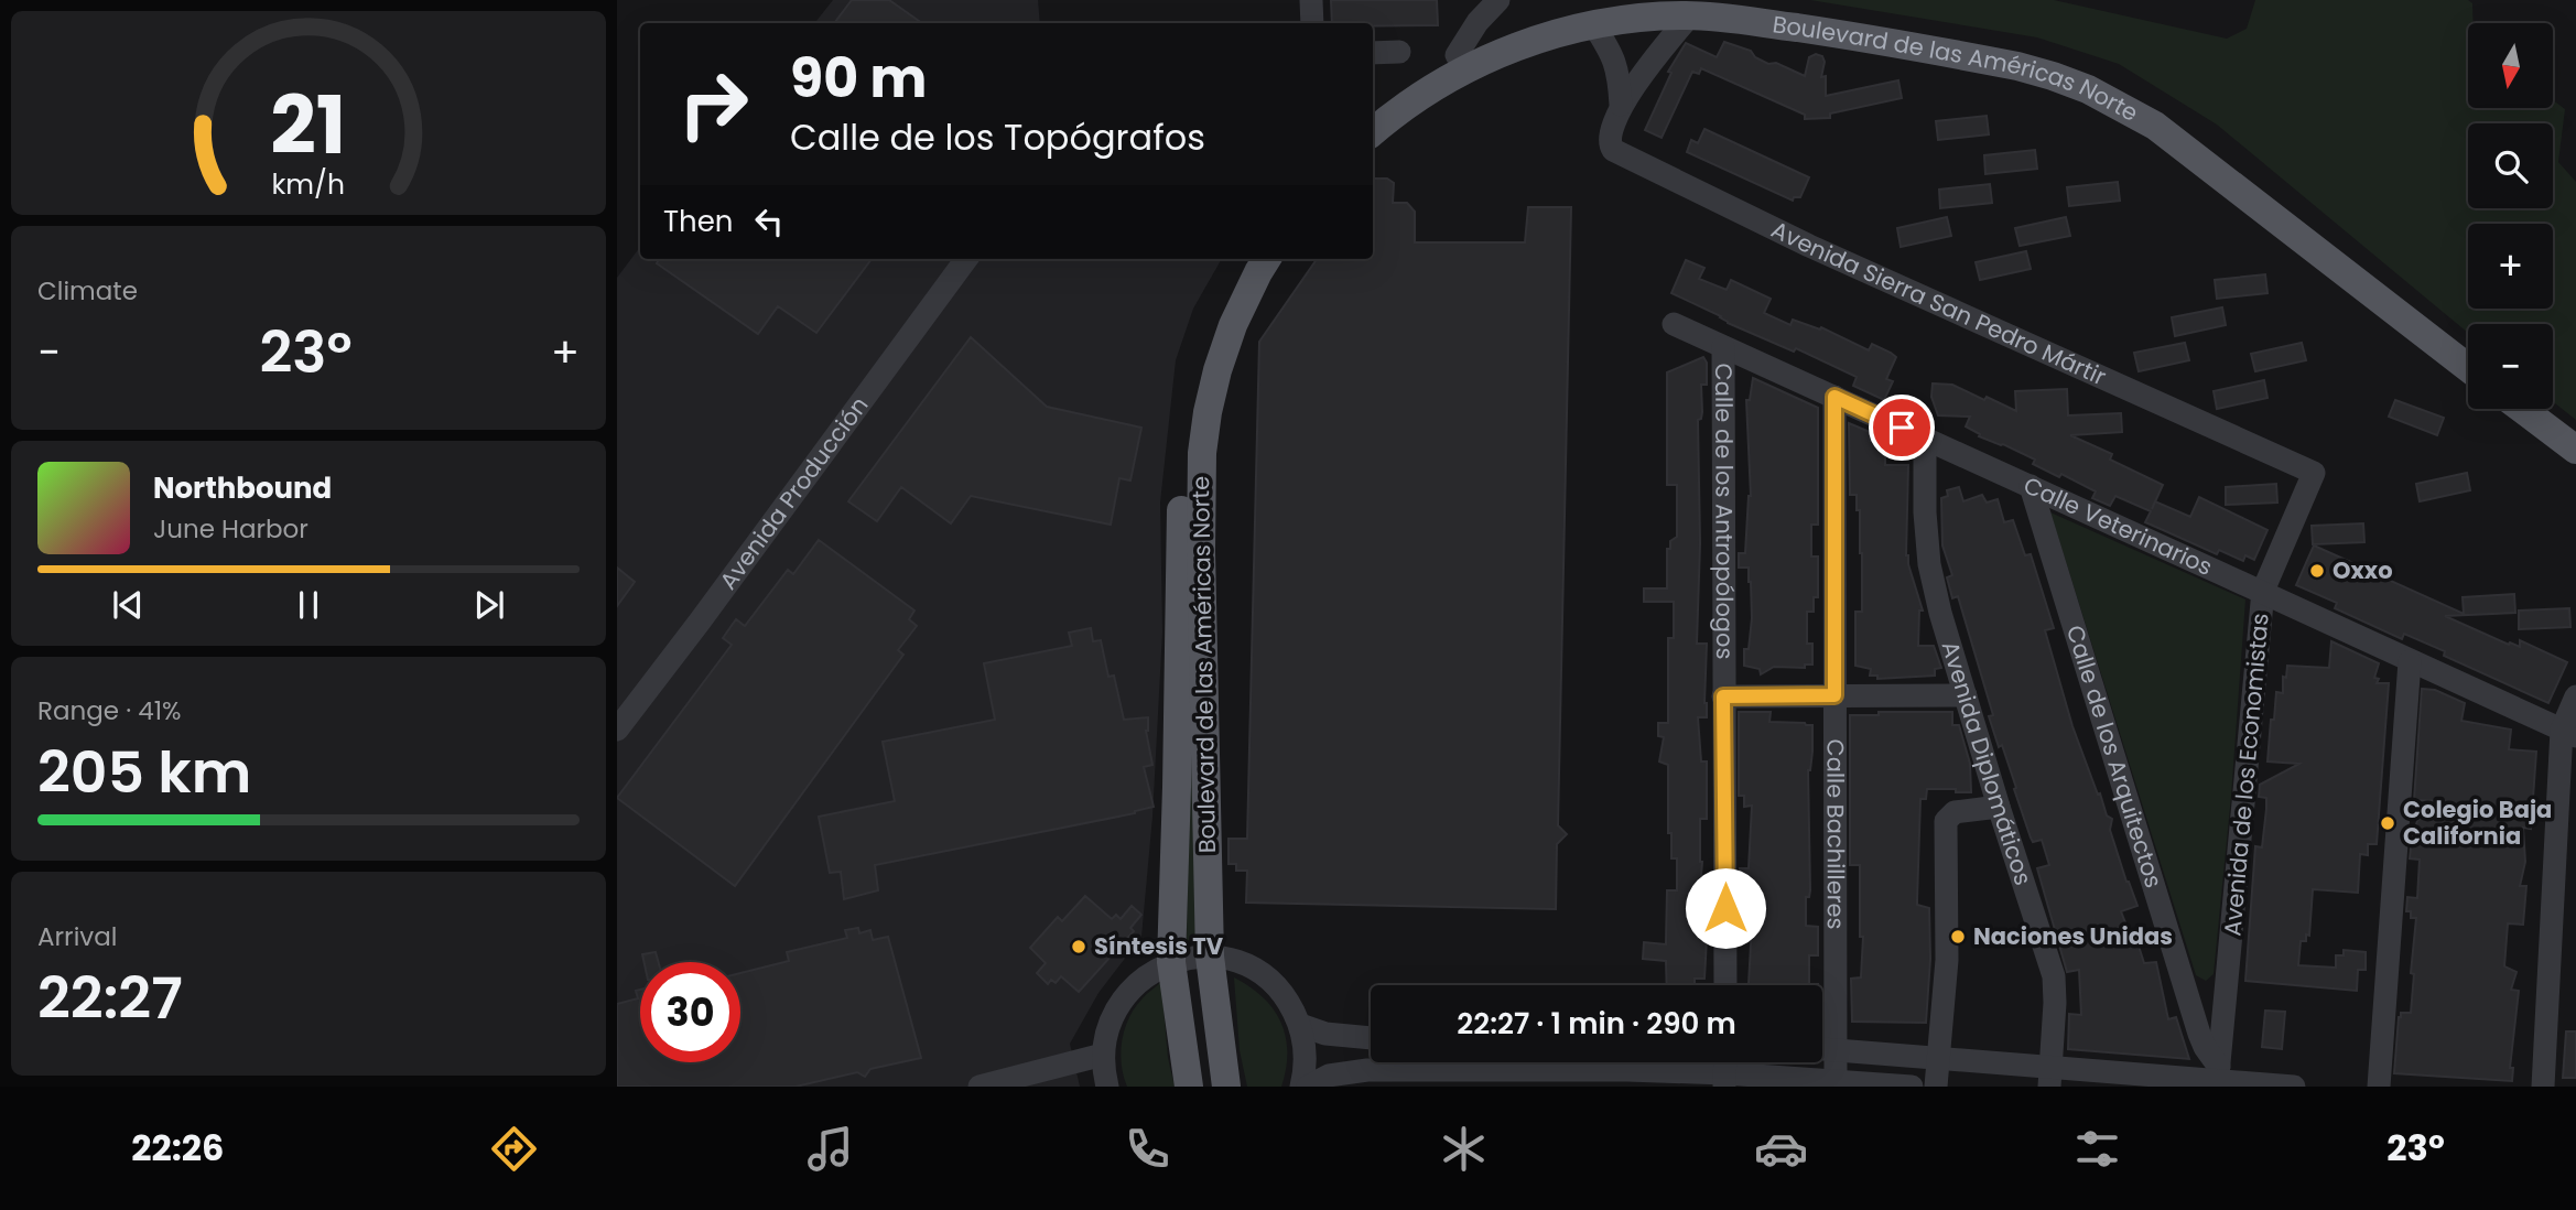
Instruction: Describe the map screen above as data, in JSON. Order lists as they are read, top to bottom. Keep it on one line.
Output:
{"streets":{"main road":["Boulevard de las Américas Norte"],"street":["Avenida Sierra San Pedro Mártir","Avenida Producción","Calle de los Antropólogos","Calle Veterinarios","Calle de los Arquitectos","Avenida Diplomáticos","Avenida de los Economistas","Calle Bachilleres"]},"crossings":[["Boulevard de las Américas Norte","Avenida Sierra San Pedro Mártir"],["Avenida Sierra San Pedro Mártir","Avenida de los Economistas"],["Calle de los Antropólogos","Calle Veterinarios"],["Calle Veterinarios","Calle de los Arquitectos"],["Calle Veterinarios","Avenida Diplomáticos"],["Calle Veterinarios","Avenida de los Economistas"],["Calle Veterinarios","Calle Bachilleres"],["Calle de los Arquitectos","Avenida de los Economistas"]],"places":["Oxxo","Colegio Baja California","Naciones Unidas","Síntesis TV"],"north":"bottom","page":{"map_buttons":["+","−"],"turn":["90 m","Calle de los Topógrafos"],"then":"Then","tile":["Climate",["Range · 41%","205 km"],["Arrival","22:27"]],"heat":["−","23°","+"],"song":["Northbound","June Harbor"],"limit":"30","trip":"22:27 · 1 min · 290 m","tabs":["22:26","23°"],"gauge":["21","km/h"]}}
